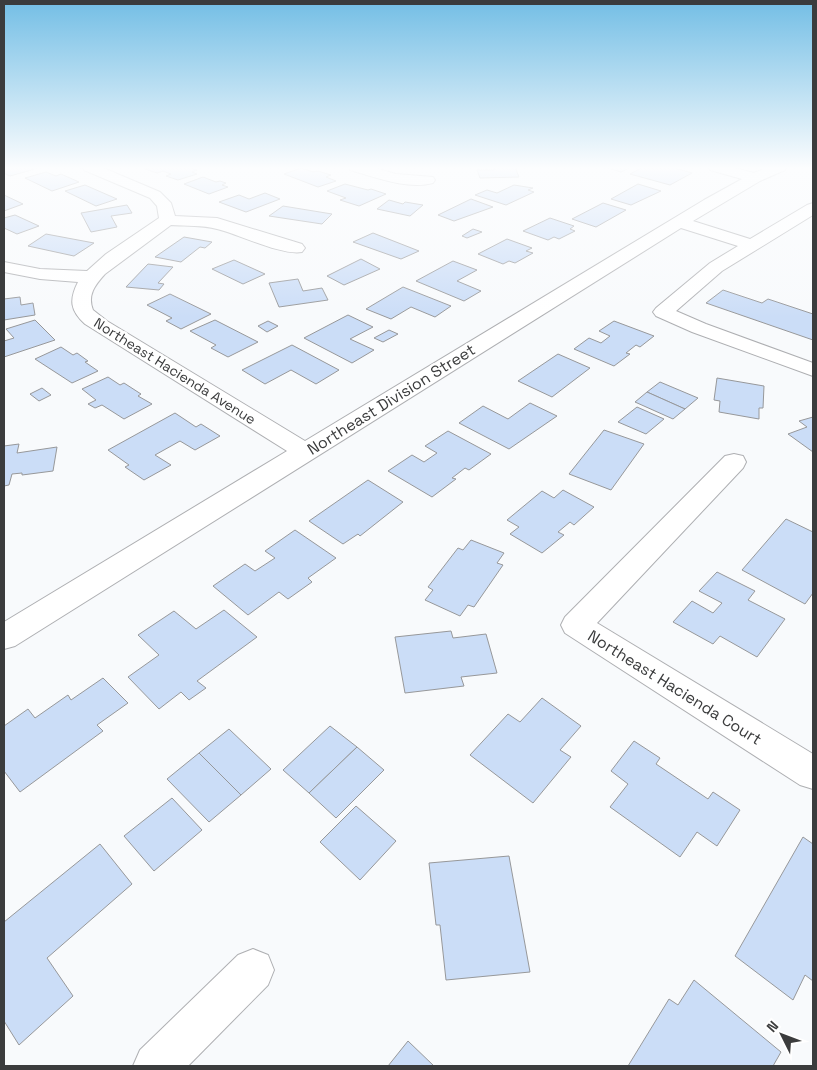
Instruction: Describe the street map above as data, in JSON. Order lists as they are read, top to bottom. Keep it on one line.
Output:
{"streets":{"street":["Northeast Hacienda Avenue","Northeast Division Street","Northeast Hacienda Court"]},"crossings":[["Northeast Hacienda Avenue","Northeast Division Street"]],"north":"top left"}
